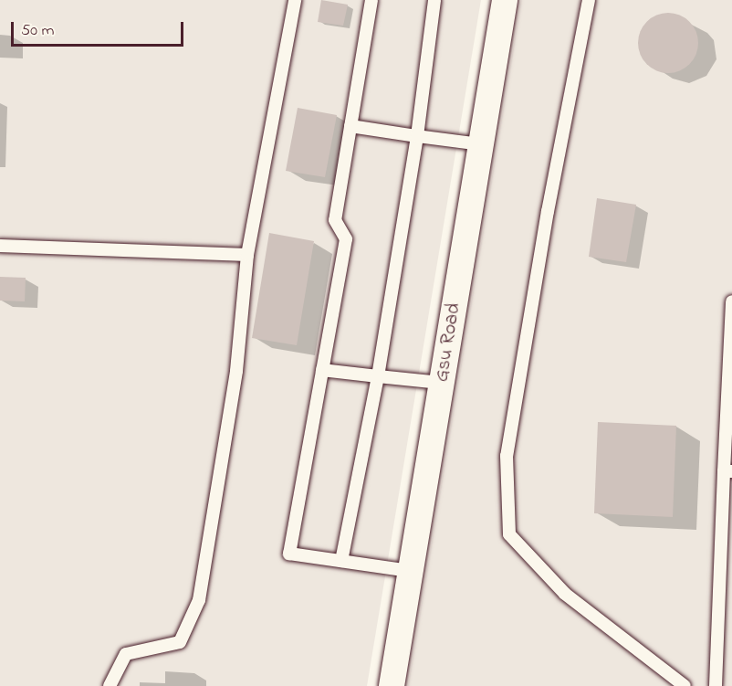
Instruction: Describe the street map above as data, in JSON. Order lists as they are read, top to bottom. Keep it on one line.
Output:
{"streets":{"street":["Gsu Road"]},"scale_bar":"50 m"}
